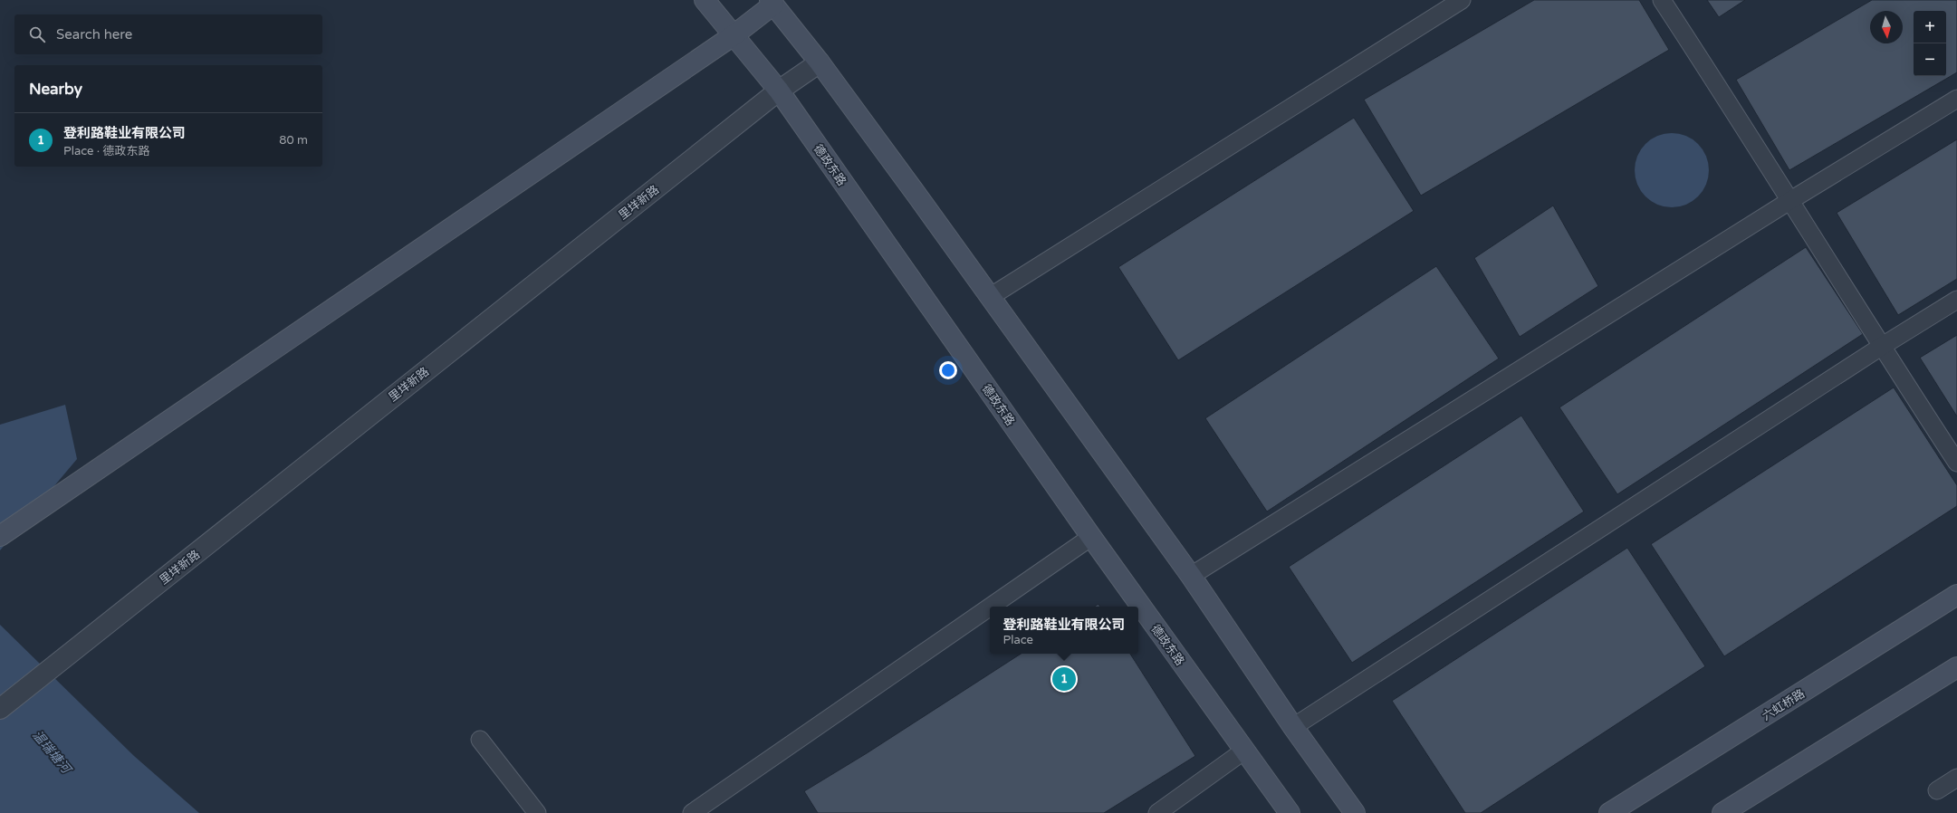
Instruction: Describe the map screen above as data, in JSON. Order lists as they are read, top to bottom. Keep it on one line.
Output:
{"streets":{"main road":["德政东路","六虹桥路"],"street":["里垟新路"]},"crossings":[["德政东路","里垟新路"]],"water":["温瑞塘河"],"north":"bottom","page":{"map_buttons":["+","−"],"search":"Search here","heading":"Nearby","list":[{"mark":"1","name":"登利路鞋业有限公司","note":"Place · 德政东路","value":"80 m"}],"popup":["登利路鞋业有限公司","Place"],"pins":"1"}}
